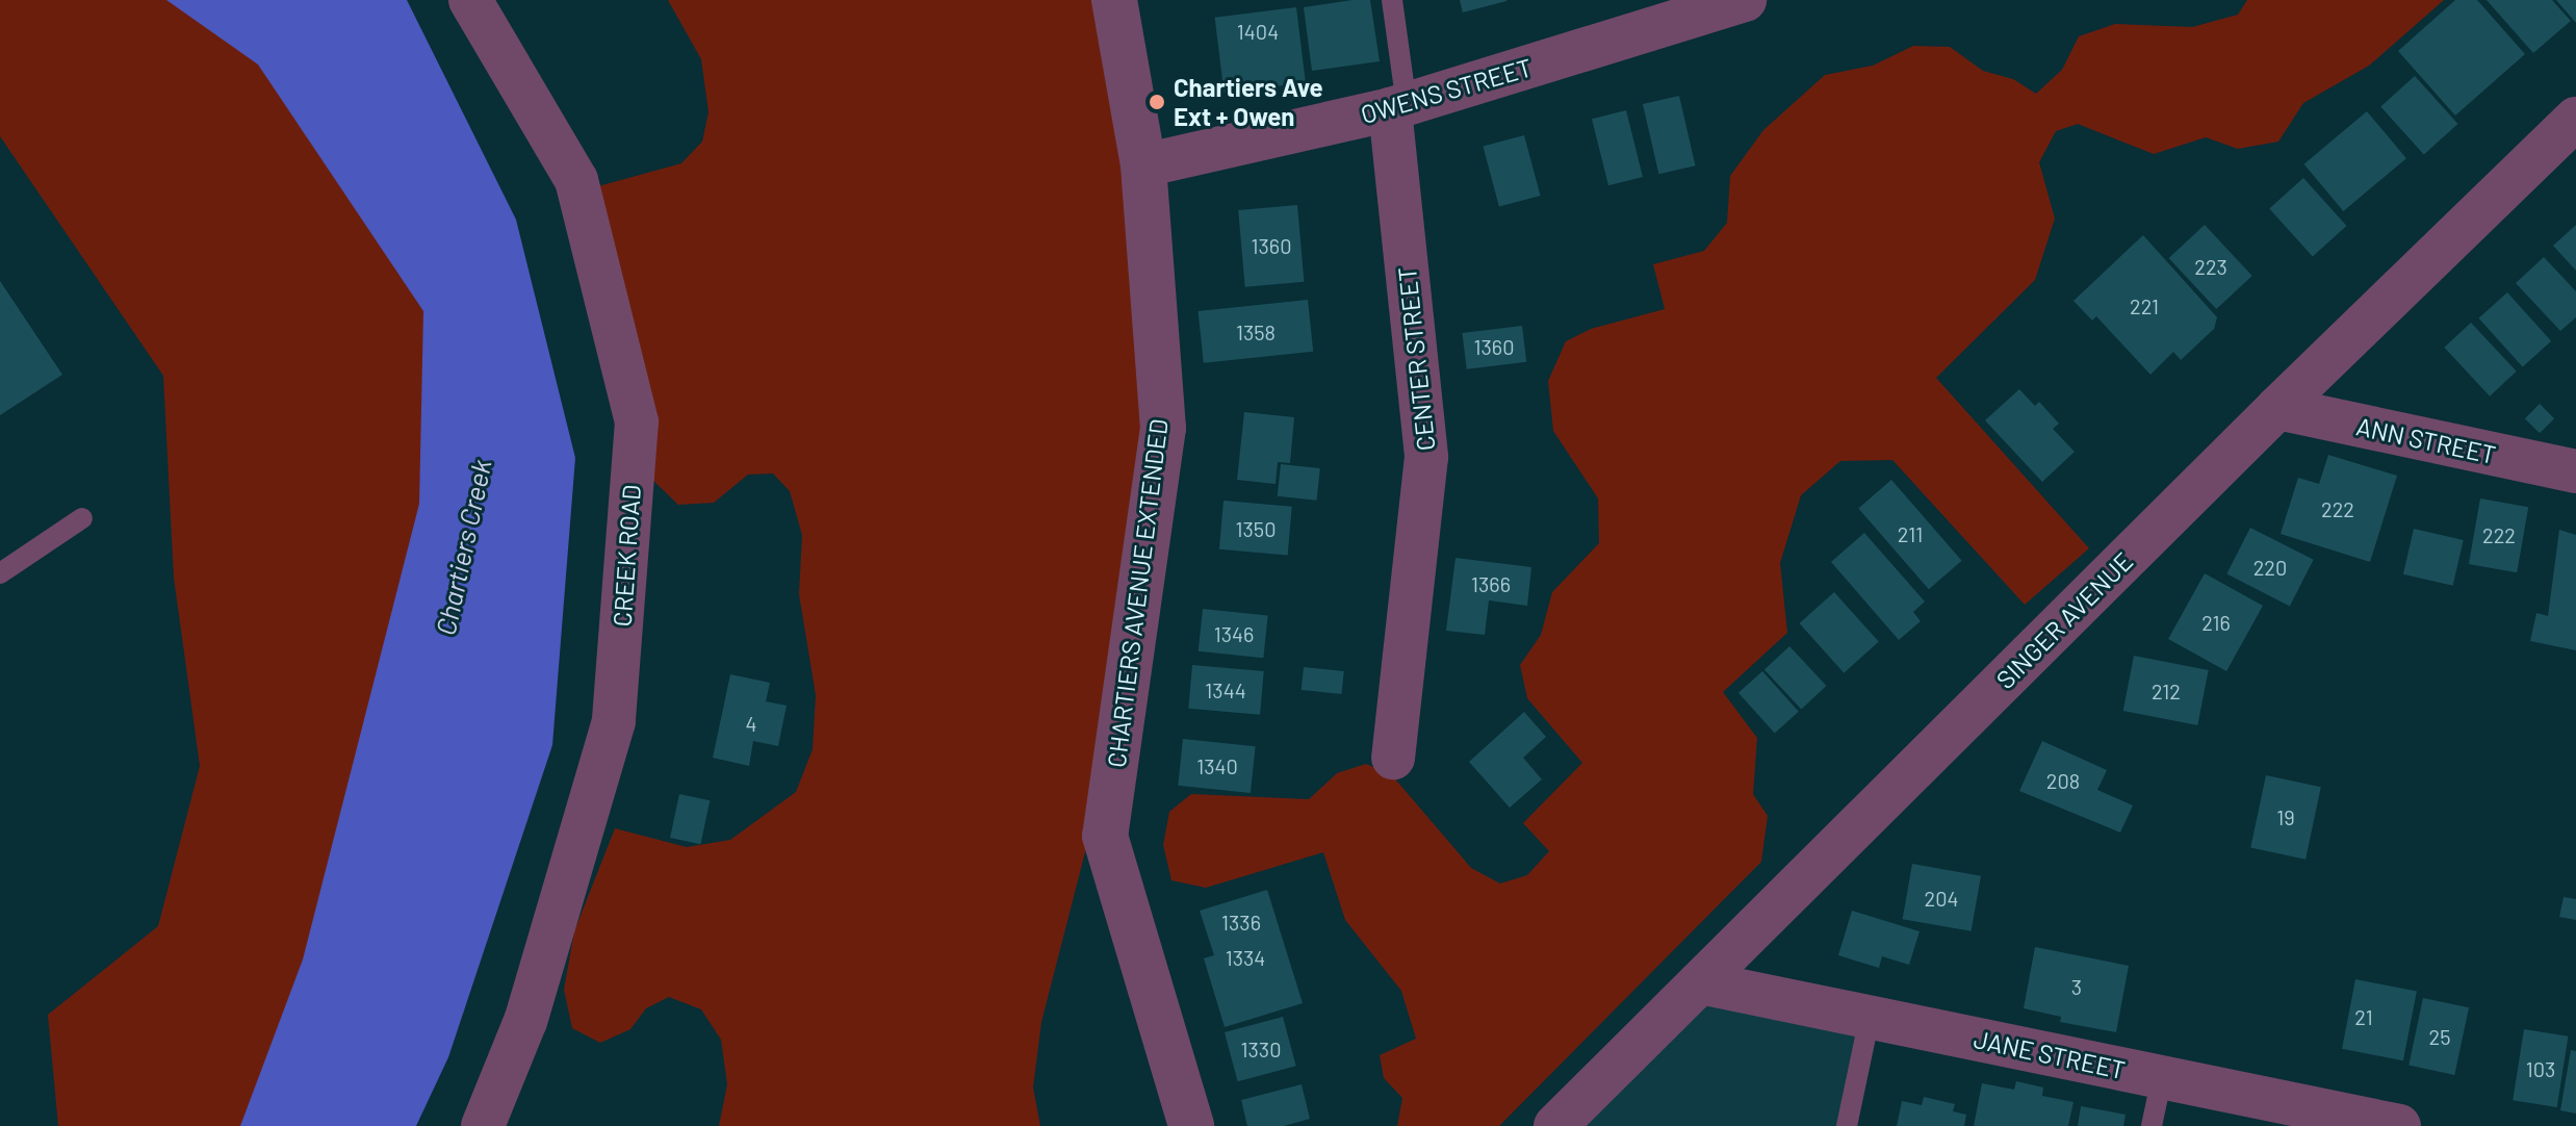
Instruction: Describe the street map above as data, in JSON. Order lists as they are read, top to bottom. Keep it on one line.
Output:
{"streets":{"street":["OWENS STREET","CENTER STREET","ANN STREET","CREEK ROAD","CHARTIERS AVENUE EXTENDED","SINGER AVENUE","JANE STREET"]},"crossings":[["OWENS STREET","CENTER STREET"],["OWENS STREET","CHARTIERS AVENUE EXTENDED"],["ANN STREET","SINGER AVENUE"],["SINGER AVENUE","JANE STREET"]],"water":["Chartiers Creek"],"places":["Chartiers Ave Ext + Owen"],"house_numbers":["1404","1360","223","221","1358","1360","222","1350","211","222","220","1366","216","1346","1344","212","4","1340","208","19","204","1336","1334","3","21","25","1330","103"]}
